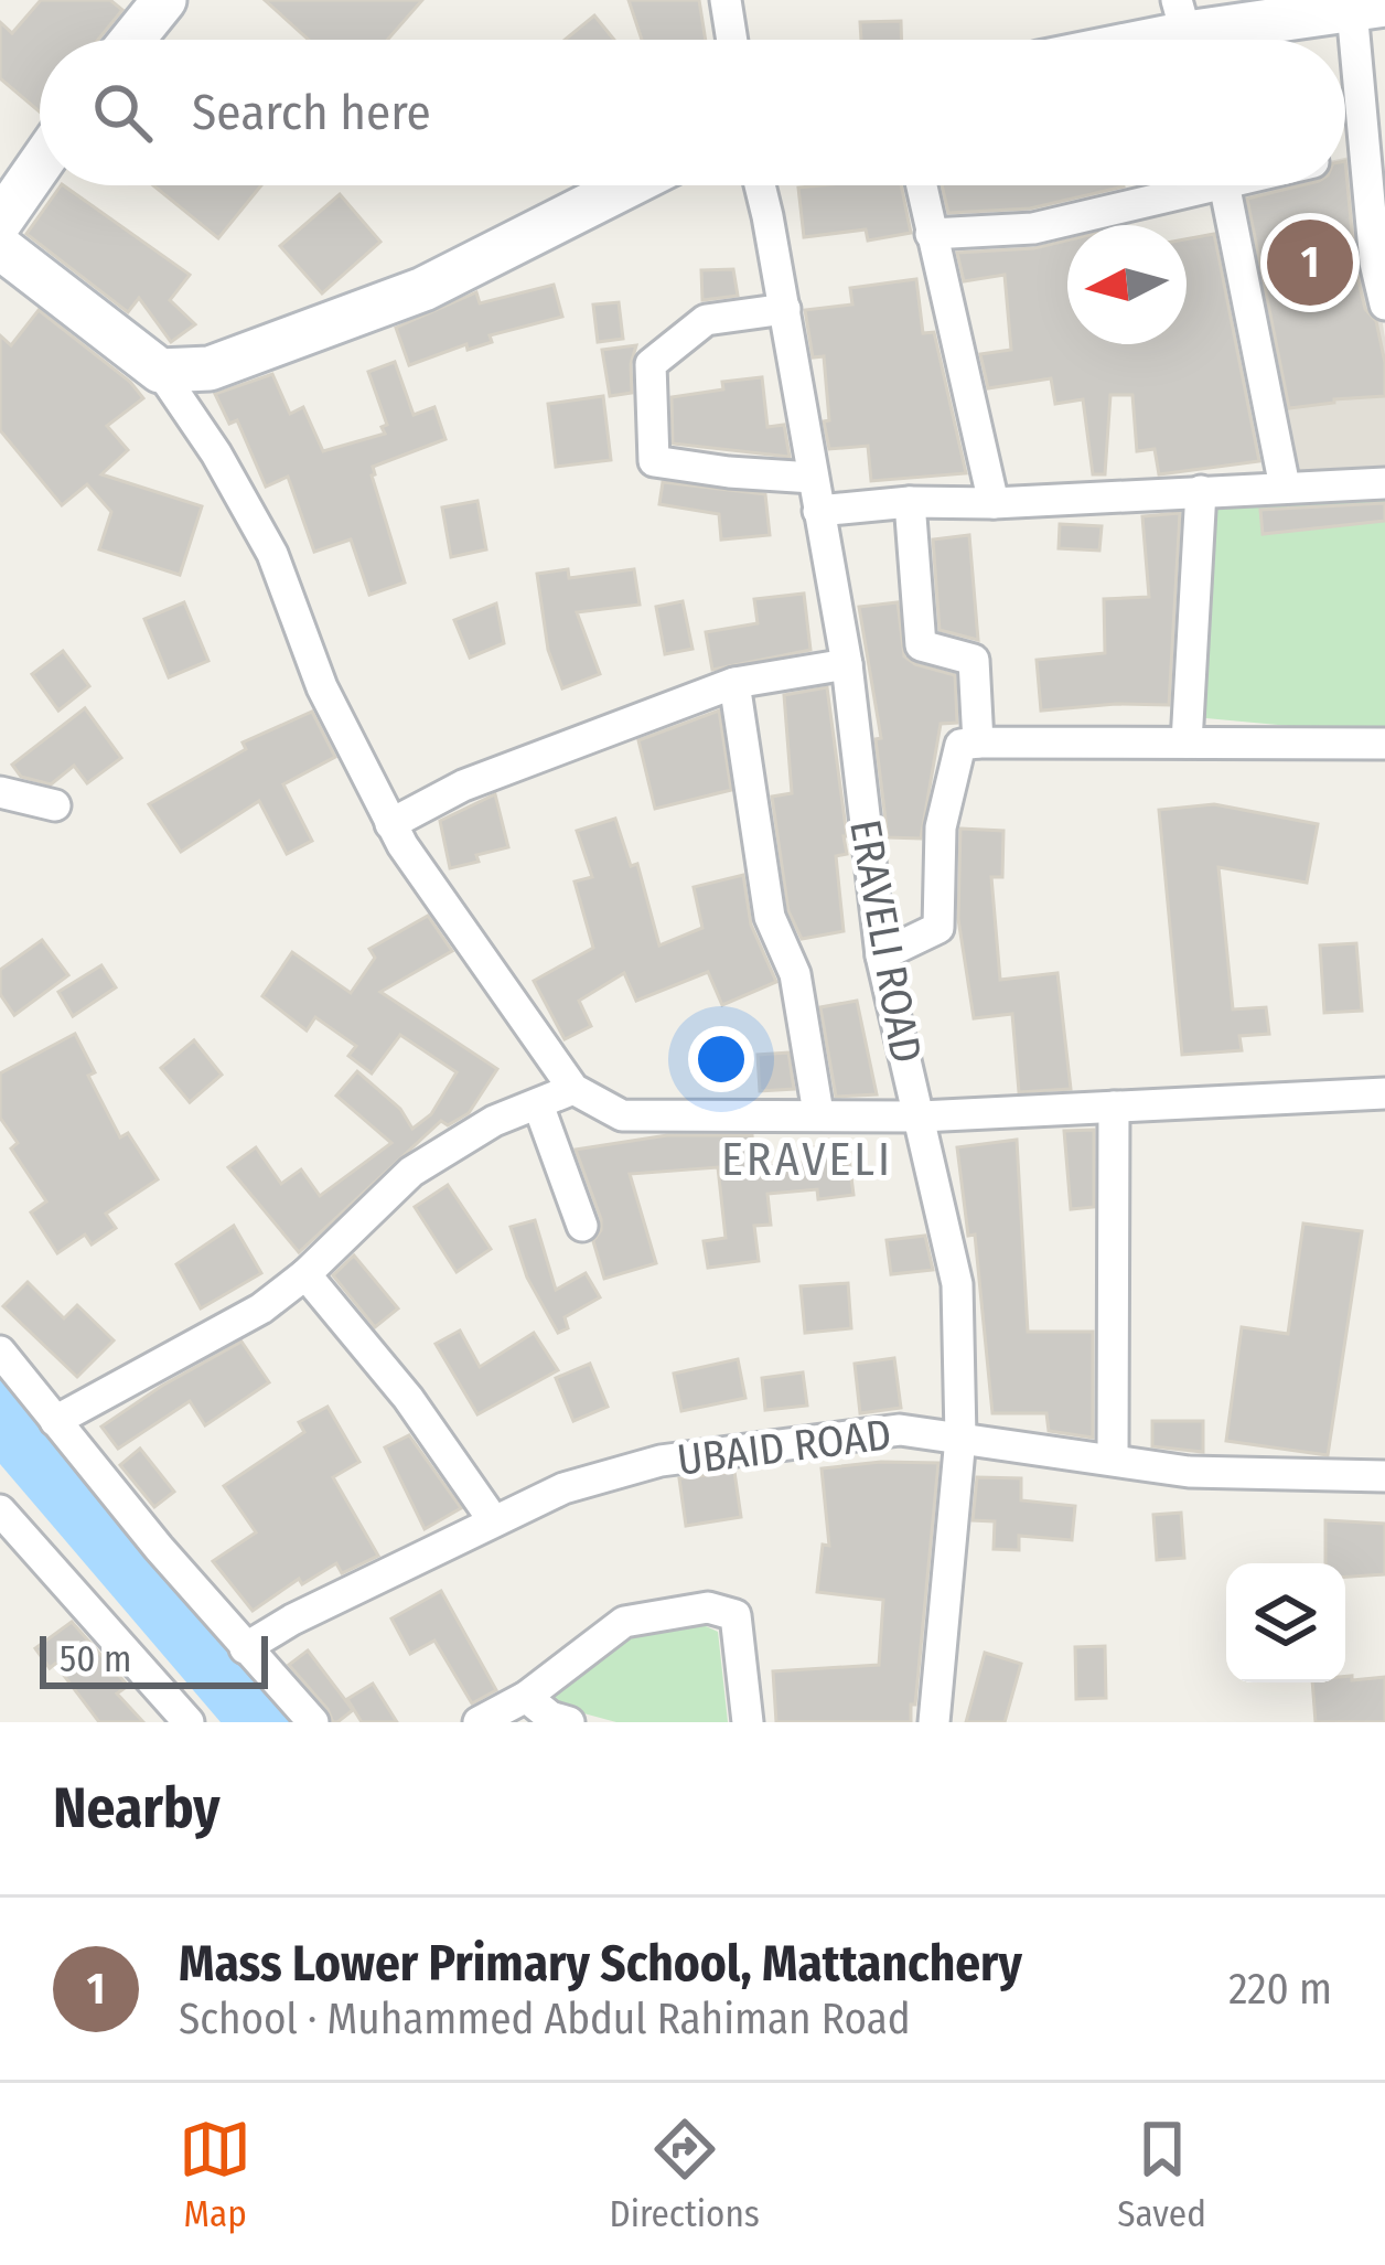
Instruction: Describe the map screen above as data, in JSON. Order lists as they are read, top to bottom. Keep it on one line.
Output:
{"streets":{"street":["ERAVELI ROAD","UBAID ROAD"]},"crossings":[["ERAVELI ROAD","UBAID ROAD"]],"districts":["ERAVELI"],"scale_bar":"50 m","north":"left","page":{"search":"Search here","pins":"1","scale":"50 m","heading":"Nearby","list":[{"mark":"1","name":"Mass Lower Primary School, Mattanchery","note":"School · Muhammed Abdul Rahiman Road","value":"220 m"}],"nav":["Map","Directions","Saved"]}}
